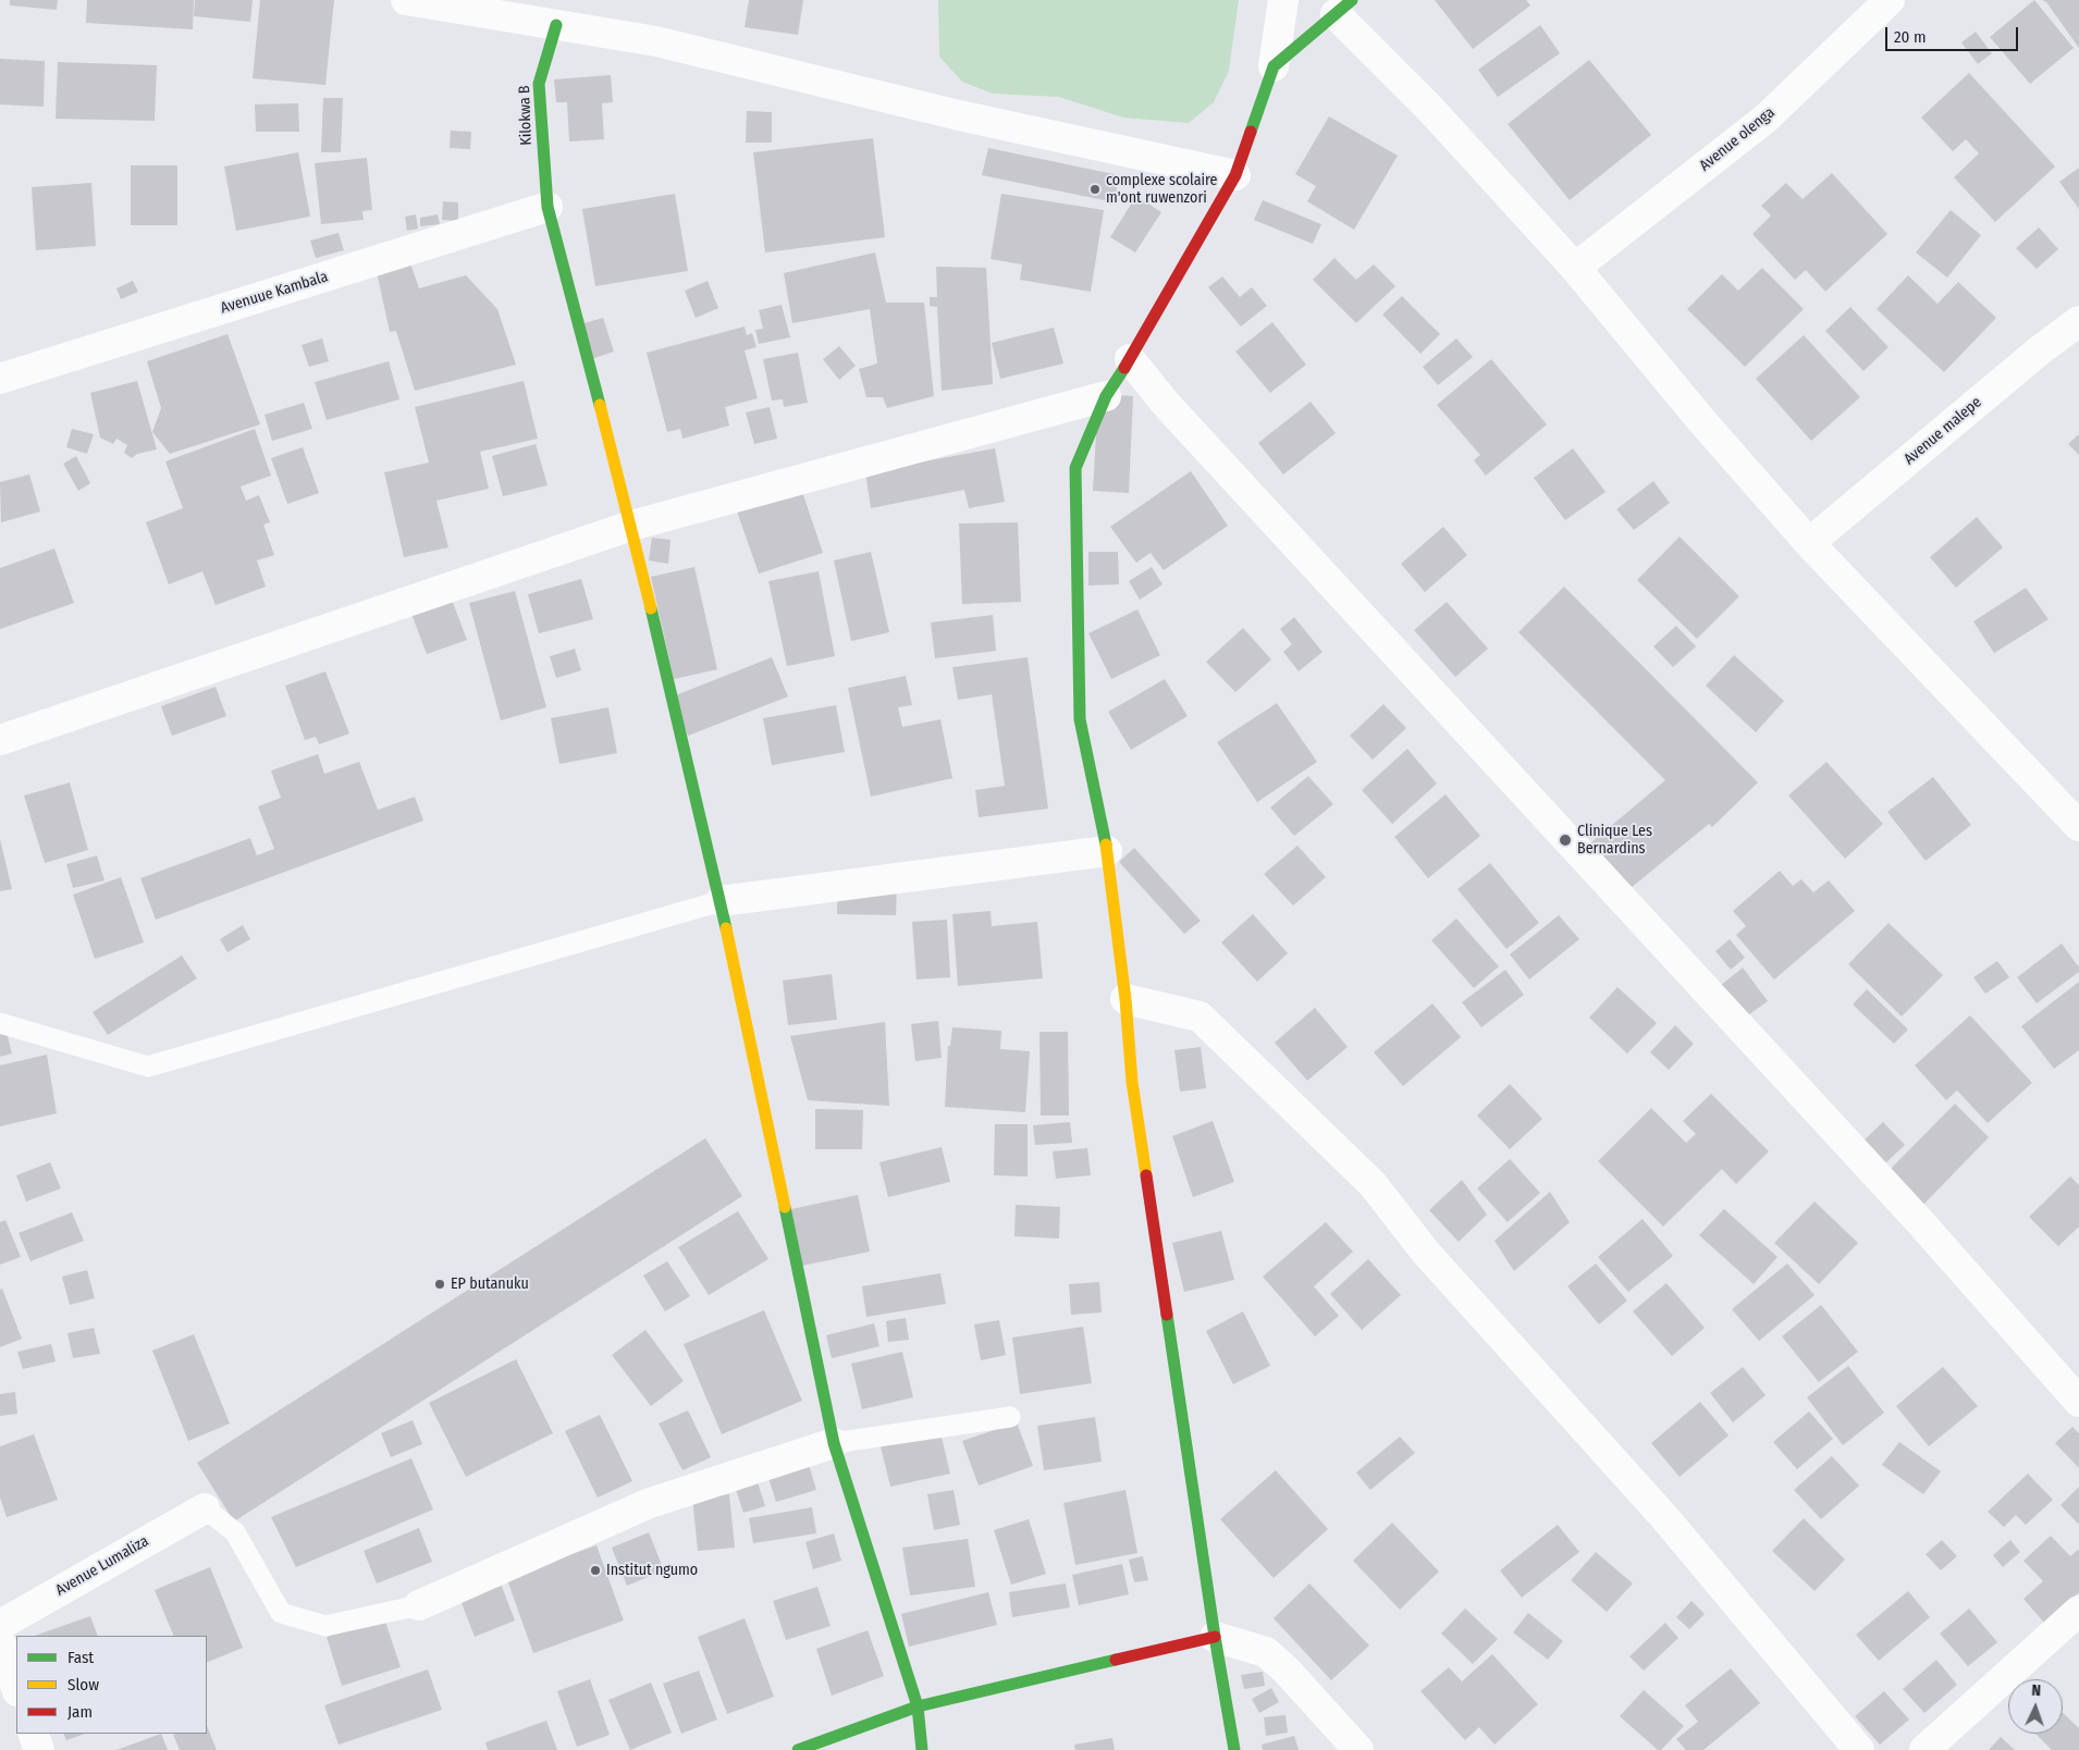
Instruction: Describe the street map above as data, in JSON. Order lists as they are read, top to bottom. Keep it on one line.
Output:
{"streets":{"street":["Kilokwa B","Avenue olenga","Avenuue Kambala","Avenue malepe","Avenue Lumaliza"]},"crossings":[["Kilokwa B","Avenuue Kambala"]],"places":["complexe scolaire m'ont ruwenzori","Clinique Les Bernardins","EP butanuku","Institut ngumo"],"legend":["Fast","Slow","Jam"],"scale_bar":"20 m","north":"top"}
